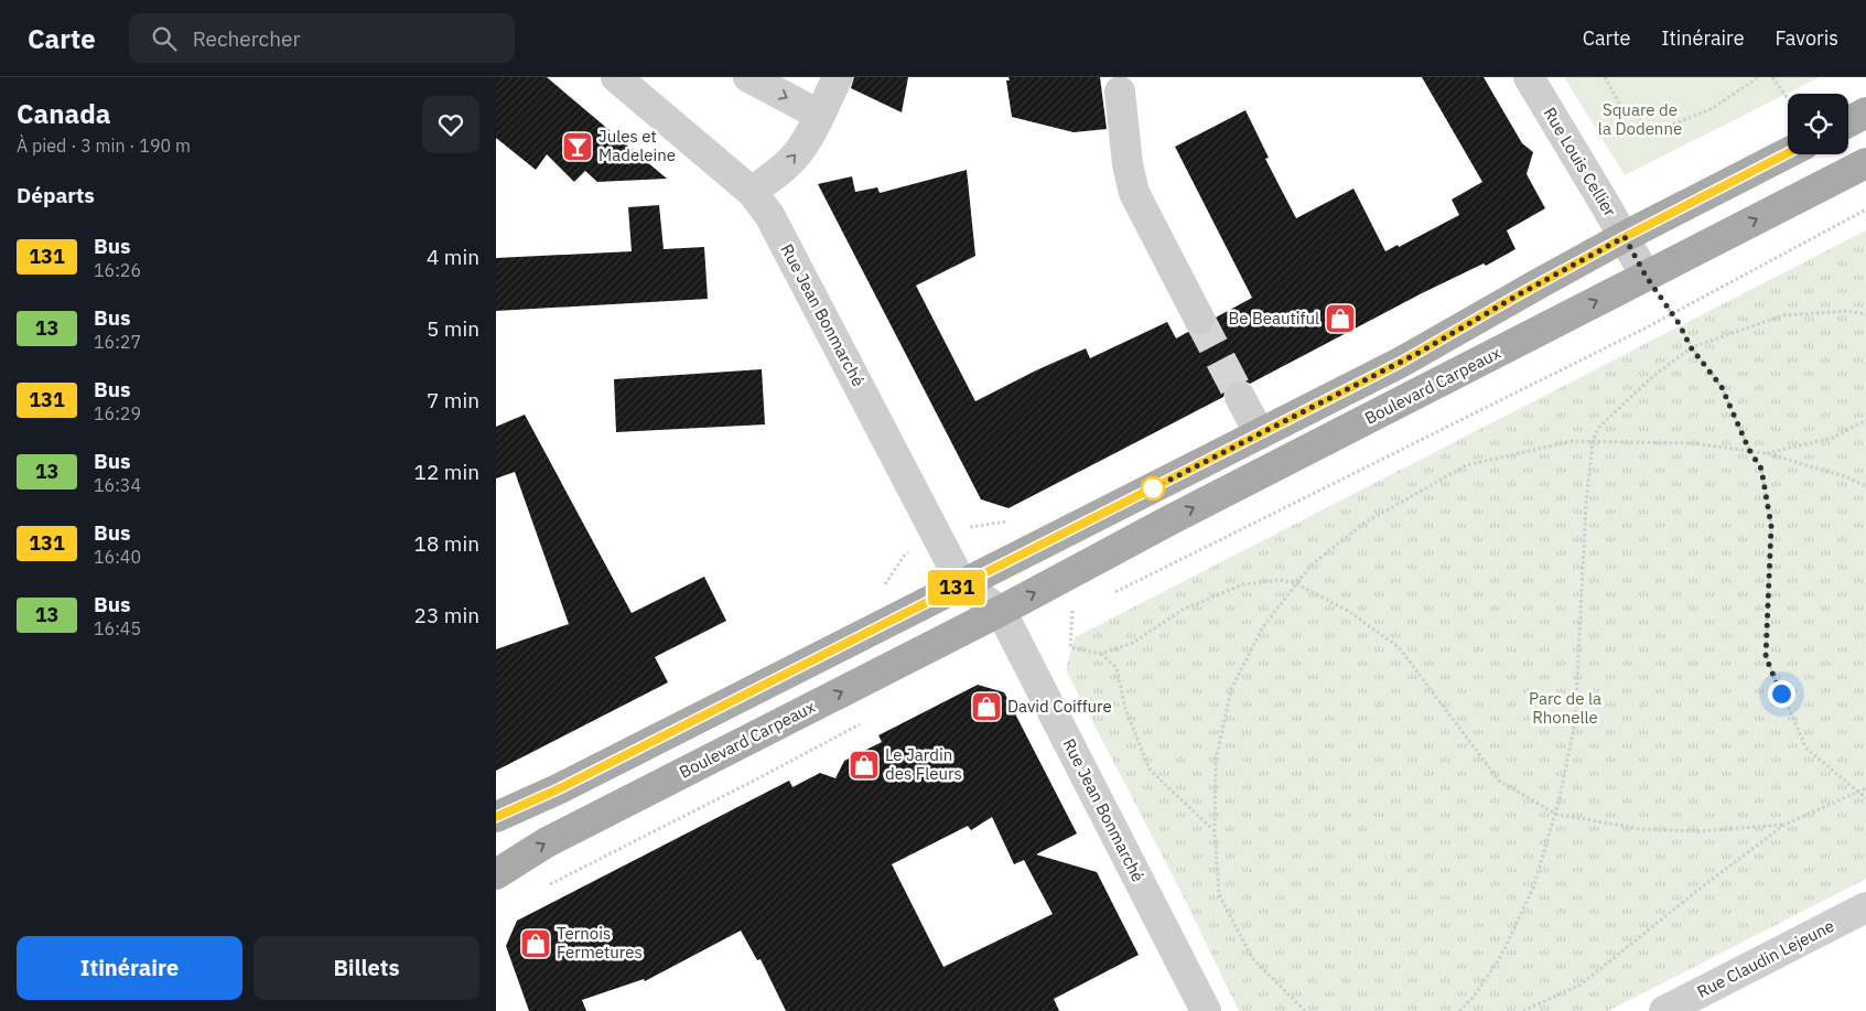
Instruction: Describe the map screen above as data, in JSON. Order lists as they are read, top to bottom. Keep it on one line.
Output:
{"streets":{"main road":["Boulevard Carpeaux"],"street":["Rue Louis Cellier","Rue Jean Bonmarché","Rue Claudin Lejeune"]},"crossings":[["Rue Louis Cellier","Boulevard Carpeaux"],["Rue Jean Bonmarché","Boulevard Carpeaux"]],"parks":["Square de la Dodenne","Parc de la Rhonelle"],"places":{"bar":["Jules et Madeleine"],"shop":["Be Beautiful","David Coiffure","Le Jardin des Fleurs","Ternois Fermetures"]},"lines":["bus line 131"],"page":{"header":"Carte","search":"Rechercher","nav":["Carte","Itinéraire","Favoris"],"heading":[["Canada","À pied · 3 min · 190 m"],"Départs"],"on_map":"131","list":[{"mark":"131","name":"Bus","note":"16:26","value":"4 min"},{"mark":"13","name":"Bus","note":"16:27","value":"5 min"},{"mark":"131","name":"Bus","note":"16:29","value":"7 min"},{"mark":"13","name":"Bus","note":"16:34","value":"12 min"},{"mark":"131","name":"Bus","note":"16:40","value":"18 min"},{"mark":"13","name":"Bus","note":"16:45","value":"23 min"}],"buttons":["Itinéraire","Billets"]}}
